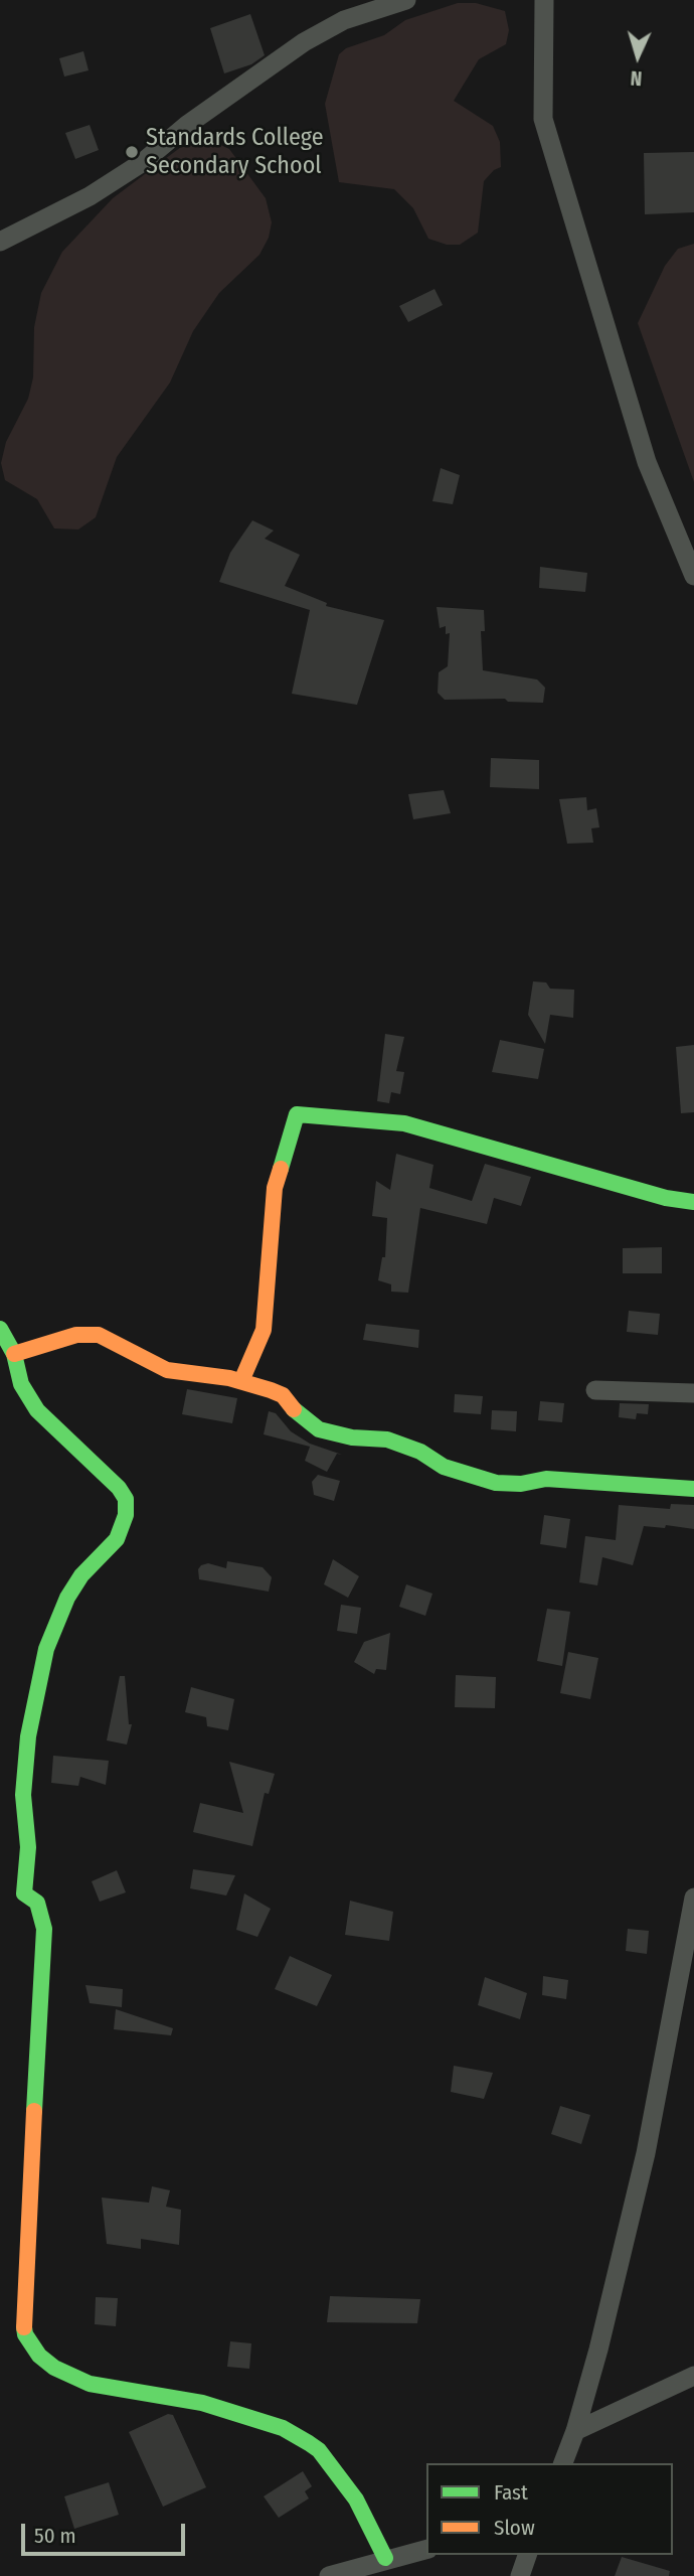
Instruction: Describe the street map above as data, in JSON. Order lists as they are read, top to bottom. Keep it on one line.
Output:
{"places":["Standards College Secondary School"],"legend":["Fast","Slow"],"scale_bar":"50 m","north":"bottom"}
